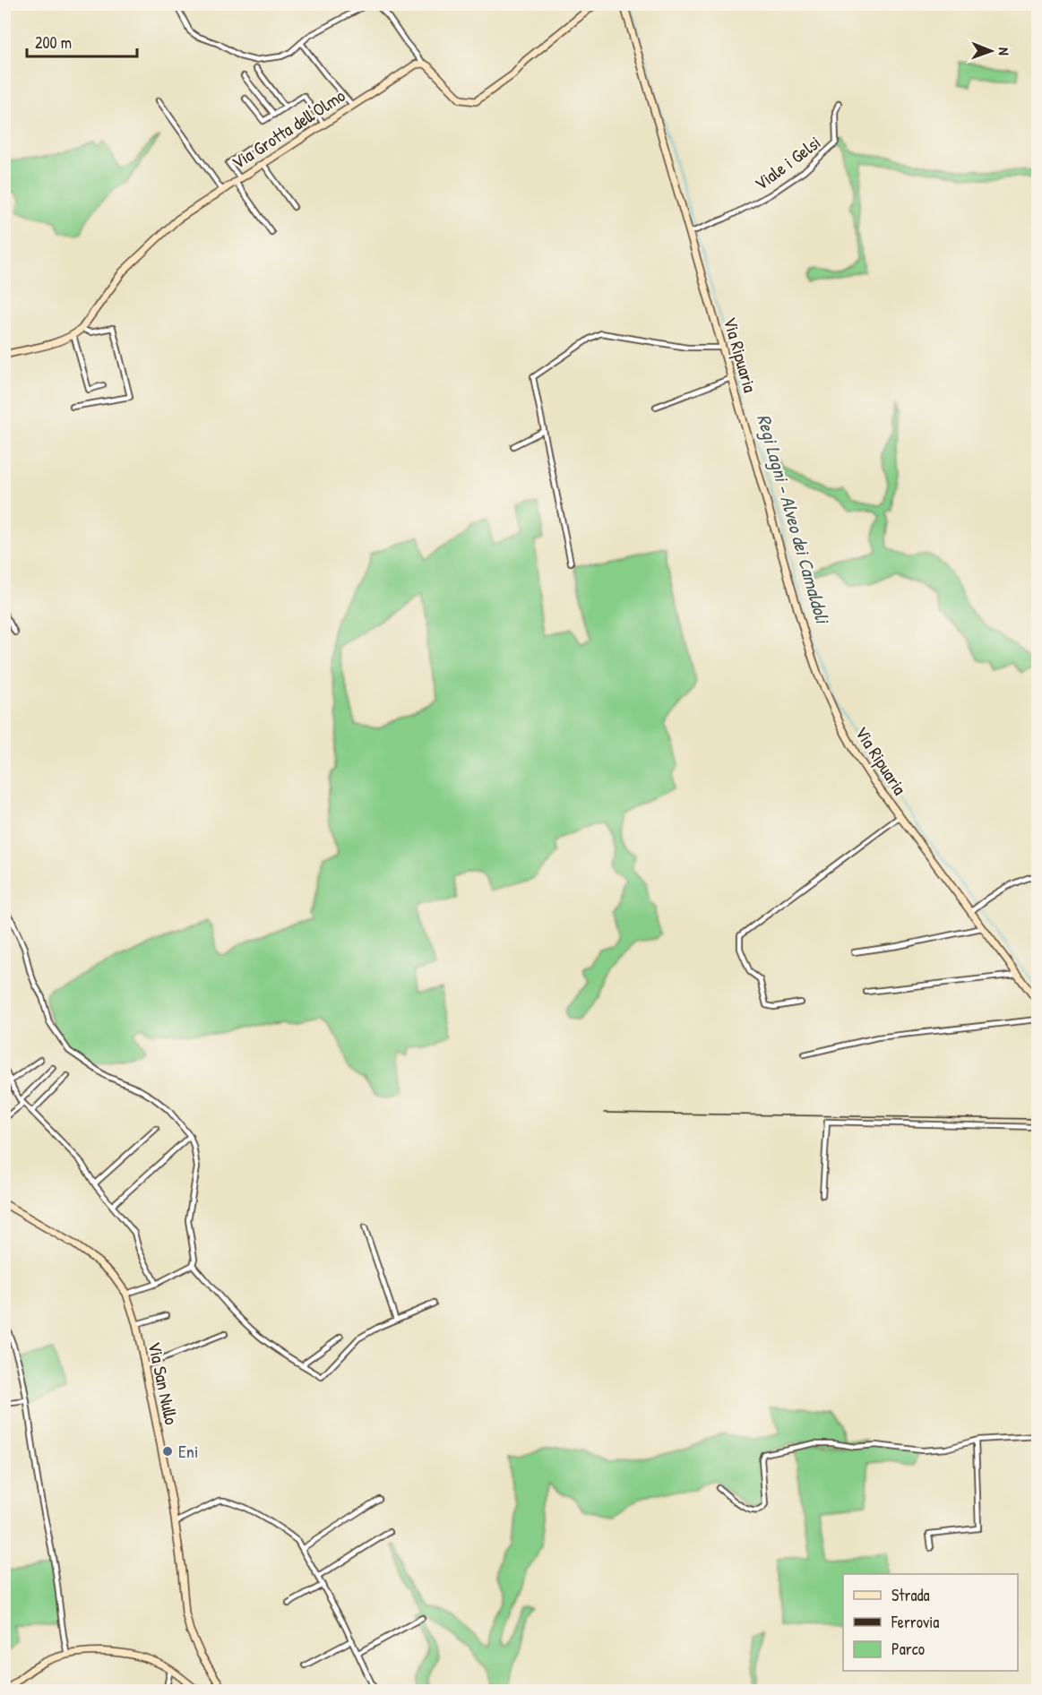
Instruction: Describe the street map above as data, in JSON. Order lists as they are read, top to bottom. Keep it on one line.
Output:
{"streets":{"street":["Via Grotta dell'Olmo","Viale i Gelsi","Via Ripuaria","Via San Nullo"]},"crossings":[["Viale i Gelsi","Via Ripuaria"]],"water":["Regi Lagni - Alveo dei Camaldoli"],"places":["Eni"],"legend":["Strada","Ferrovia","Parco"],"scale_bar":"200 m","north":"right"}
